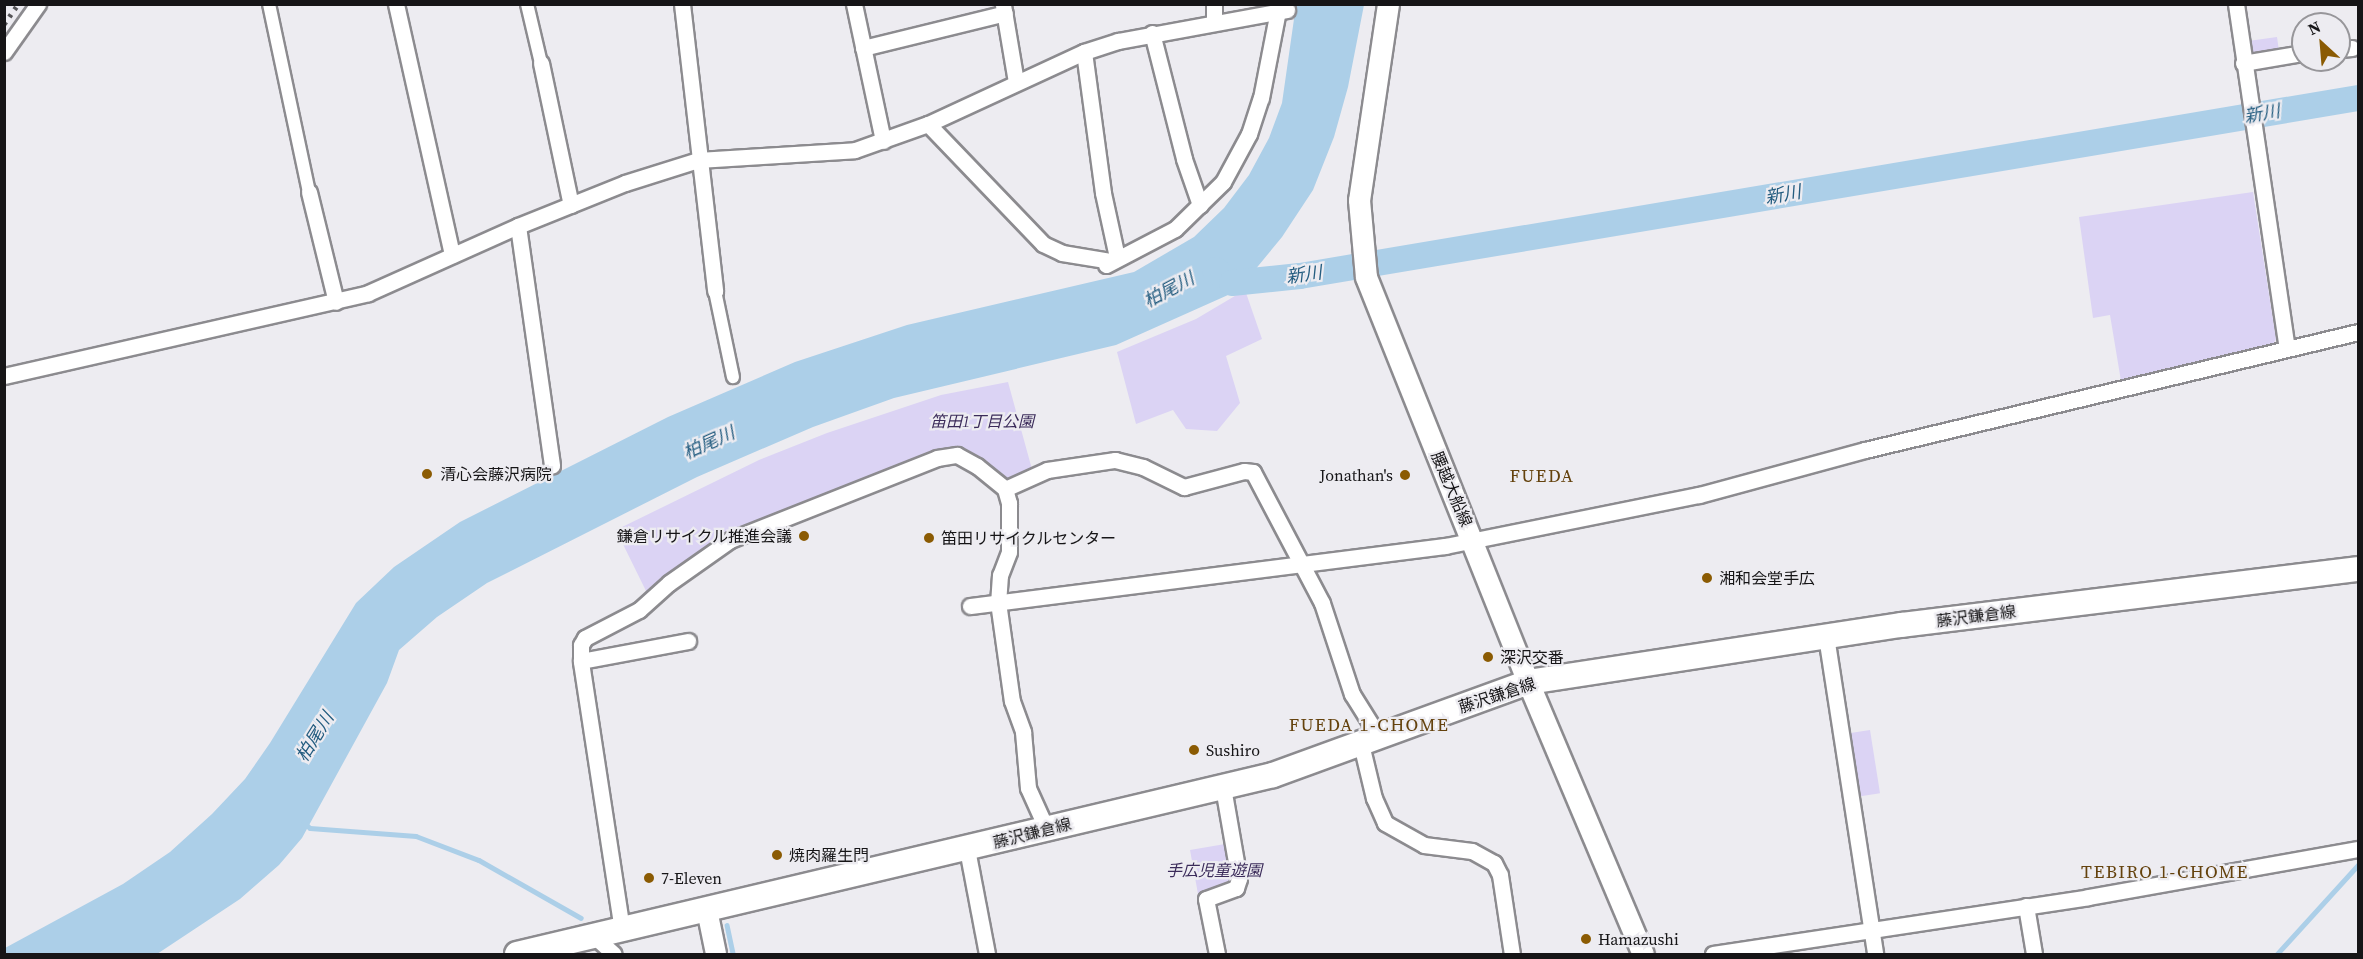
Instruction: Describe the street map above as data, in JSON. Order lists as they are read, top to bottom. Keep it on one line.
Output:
{"streets":{"main road":["腰越大船線","藤沢鎌倉線"]},"crossings":[["腰越大船線","藤沢鎌倉線"]],"districts":["FUEDA","FUEDA 1-CHOME","TEBIRO 1-CHOME"],"water":["新川","柏尾川"],"parks":["笛田1丁目公園","手広児童遊園"],"places":["清心会藤沢病院","Jonathan's","鎌倉リサイクル推進会議","笛田リサイクルセンター","湘和会堂手広","深沢交番","Sushiro","焼肉羅生門","7-Eleven","Hamazushi"],"north":"top left"}
